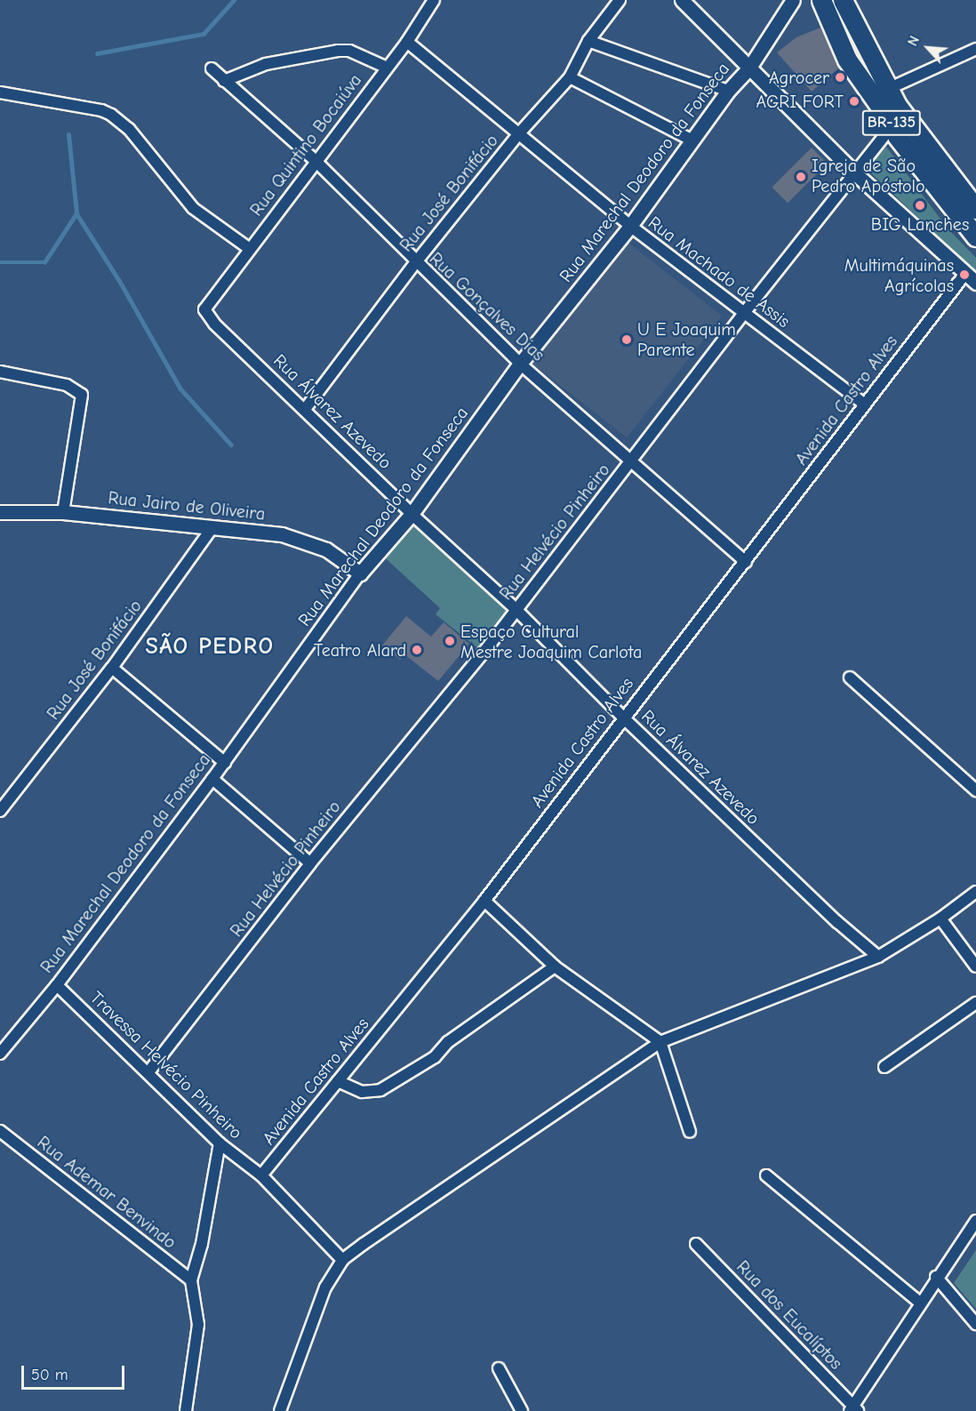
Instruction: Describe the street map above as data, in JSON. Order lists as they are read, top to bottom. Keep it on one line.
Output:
{"streets":{"highway":["BR-135"],"street":["Rua Quintino Bocaiúva","Rua Marechal Deodoro da Fonseca","Rua José Bonifácio","Rua Machado de Assis","Rua Gonçalves Dias","Avenida Castro Alves","Rua Álvarez Azevedo","Rua Jairo de Oliveira","Rua Helvécio Pinheiro","Travessa Helvécio Pinheiro","Rua Ademar Benvindo","Rua dos Eucalíptos"]},"crossings":[["BR-135","Rua Helvécio Pinheiro"],["Rua Quintino Bocaiúva","Rua Machado de Assis"],["Rua Quintino Bocaiúva","Rua Gonçalves Dias"],["Rua Quintino Bocaiúva","Rua Álvarez Azevedo"],["Rua Marechal Deodoro da Fonseca","Rua Machado de Assis"],["Rua Marechal Deodoro da Fonseca","Rua Gonçalves Dias"],["Rua Marechal Deodoro da Fonseca","Rua Álvarez Azevedo"],["Rua Marechal Deodoro da Fonseca","Rua Jairo de Oliveira"],["Rua Marechal Deodoro da Fonseca","Travessa Helvécio Pinheiro"],["Rua José Bonifácio","Rua Machado de Assis"],["Rua José Bonifácio","Rua Gonçalves Dias"],["Rua José Bonifácio","Rua Álvarez Azevedo"],["Rua José Bonifácio","Rua Jairo de Oliveira"],["Rua Machado de Assis","Avenida Castro Alves"],["Rua Machado de Assis","Rua Helvécio Pinheiro"],["Rua Gonçalves Dias","Avenida Castro Alves"],["Rua Gonçalves Dias","Rua Helvécio Pinheiro"],["Avenida Castro Alves","Rua Álvarez Azevedo"],["Avenida Castro Alves","Travessa Helvécio Pinheiro"],["Rua Álvarez Azevedo","Rua Helvécio Pinheiro"],["Rua Helvécio Pinheiro","Travessa Helvécio Pinheiro"]],"districts":["SÃO PEDRO"],"places":["Agrocer","AGRI FORT","Igreja de São Pedro Apóstolo","BIG Lanches","Multimáquinas Agrícolas","U E Joaquim Parente","Espaço Cultural Mestre Joaquim Carlota","Teatro Alard"],"scale_bar":"50 m","north":"top left"}
